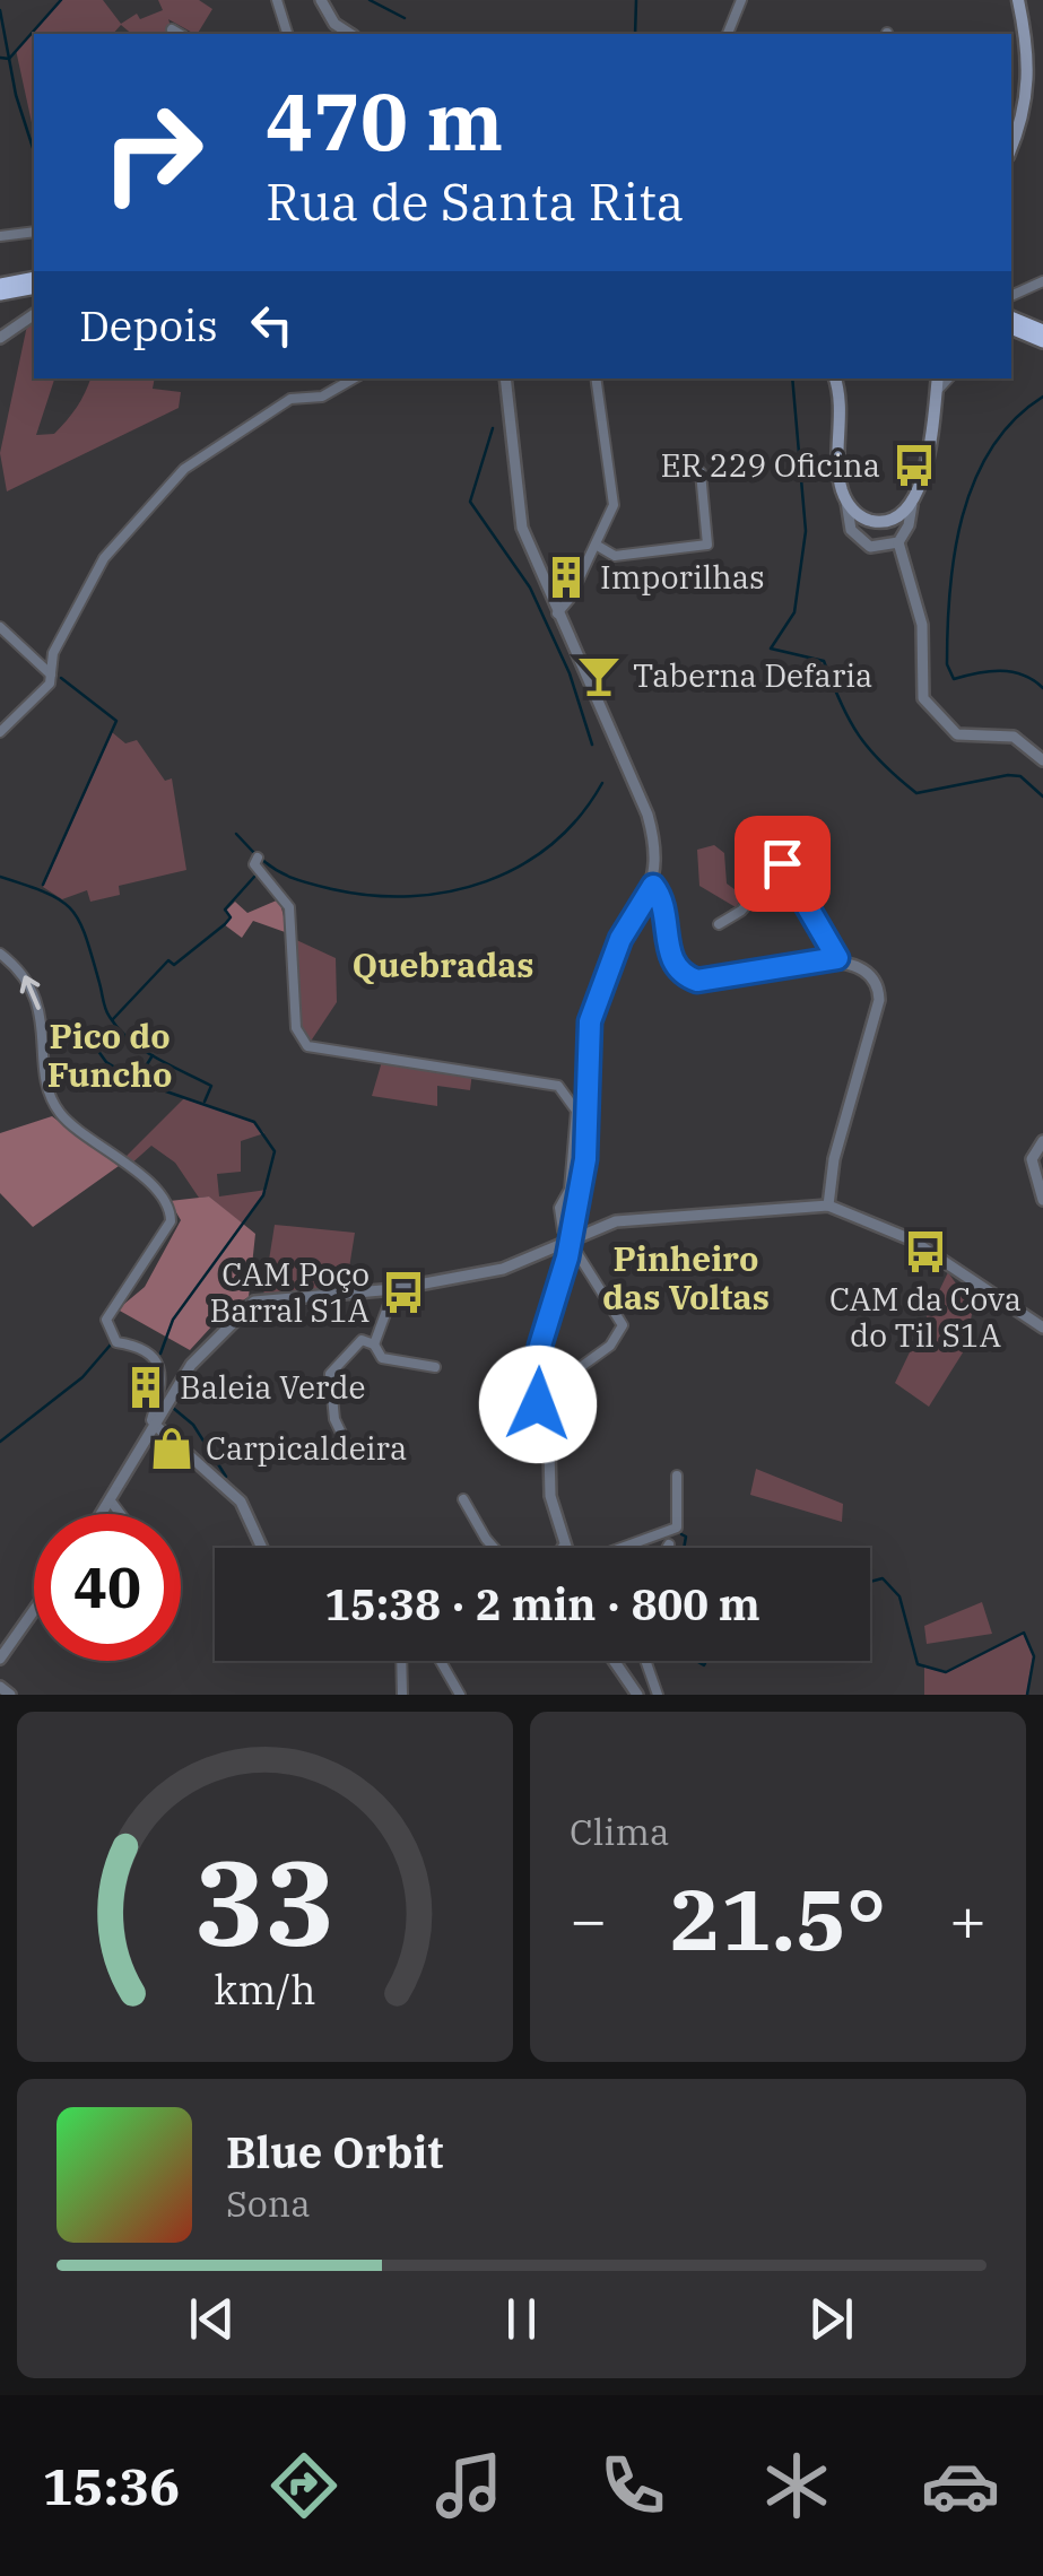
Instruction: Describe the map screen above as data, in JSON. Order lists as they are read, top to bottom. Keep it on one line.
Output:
{"districts":["Quebradas","Pico do Funcho","Pinheiro das Voltas"],"places":{"bus stop":["ER 229 Oficina","CAM da Cova do Til S1A","CAM Poço Barral S1A"],"building":["Imporilhas","Baleia Verde"],"bar":["Taberna Defaria"],"shop":["Carpicaldeira"]},"page":{"turn":["470 m","Rua de Santa Rita"],"then":"Depois","limit":"40","trip":"15:38 · 2 min · 800 m","tile":"Clima","heat":["−","21.5°","+"],"song":["Blue Orbit","Sona"],"tabs":"15:36","gauge":["33","km/h"]}}
